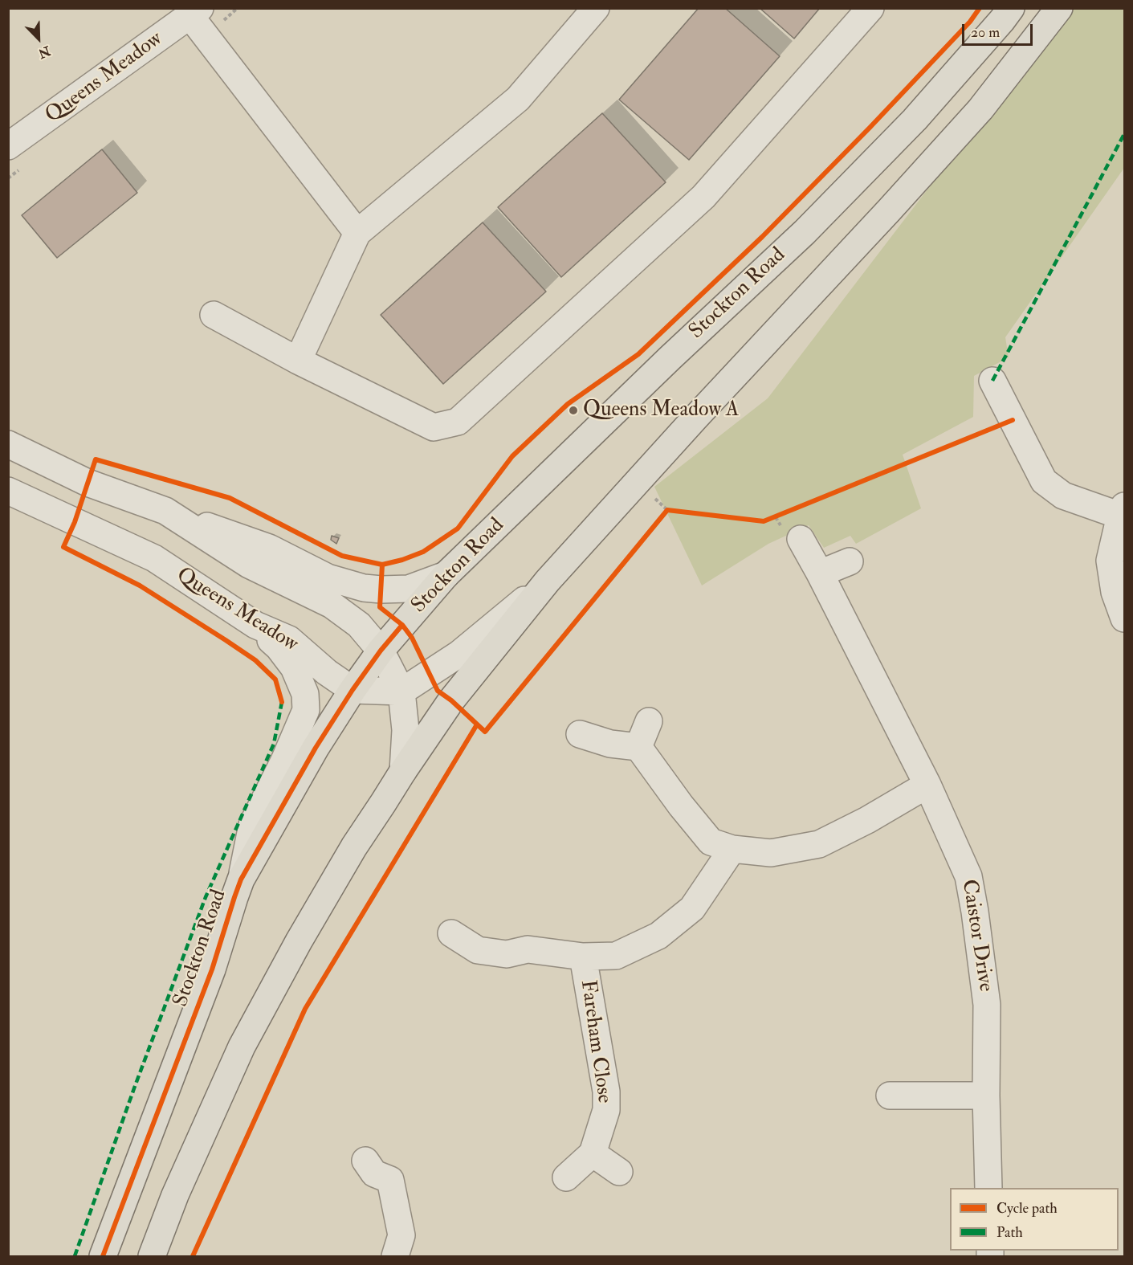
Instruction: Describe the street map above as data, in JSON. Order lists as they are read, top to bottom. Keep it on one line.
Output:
{"streets":{"highway":["Stockton Road"],"street":["Queens Meadow","Caistor Drive","Fareham Close"]},"crossings":[["Queens Meadow","Stockton Road"]],"places":["Queens Meadow A"],"legend":["Cycle path","Path"],"scale_bar":"20 m","north":"bottom right"}
